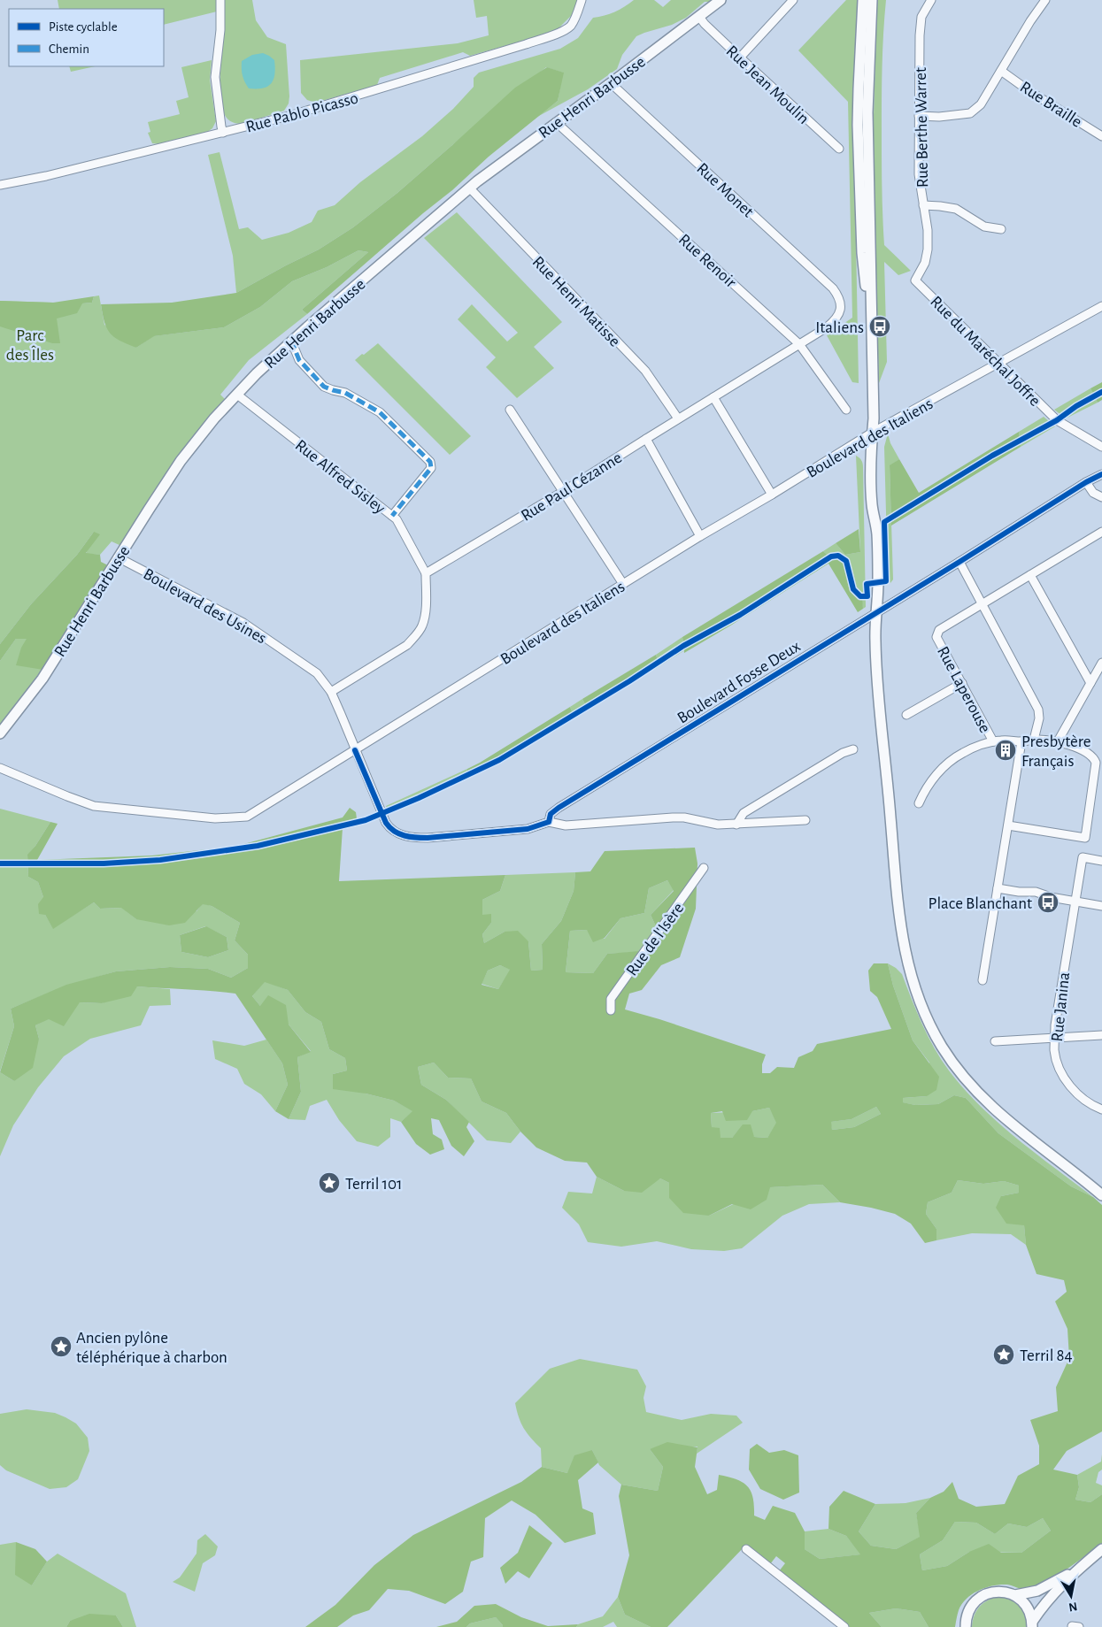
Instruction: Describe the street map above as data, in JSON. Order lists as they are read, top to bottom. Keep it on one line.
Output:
{"streets":{"main road":["Rue Henri Barbusse"],"street":["Rue Jean Moulin","Rue Braille","Rue Pablo Picasso","Rue Berthe Warret","Rue Monet","Rue Renoir","Rue Henri Matisse","Rue du Maréchal Joffre","Boulevard des Italiens","Rue Alfred Sisley","Rue Paul Cézanne","Boulevard des Usines","Boulevard Fosse Deux","Rue Laperouse","Rue de l'Isère","Rue Janina"]},"crossings":[["Rue Jean Moulin","Rue Henri Barbusse"],["Rue Henri Barbusse","Rue Monet"],["Rue Henri Barbusse","Rue Renoir"],["Rue Henri Barbusse","Rue Henri Matisse"],["Rue Henri Barbusse","Rue Alfred Sisley"],["Rue Henri Barbusse","Boulevard des Usines"],["Rue Berthe Warret","Rue du Maréchal Joffre"],["Rue Monet","Rue Paul Cézanne"],["Rue Renoir","Rue Paul Cézanne"],["Rue Henri Matisse","Rue Paul Cézanne"],["Rue du Maréchal Joffre","Boulevard des Italiens"],["Boulevard des Italiens","Boulevard des Usines"],["Rue Alfred Sisley","Rue Paul Cézanne"],["Boulevard des Usines","Boulevard Fosse Deux"]],"parks":["Parc des Îles"],"places":{"bus stop":["Italiens","Place Blanchant"],"building":["Presbytère Français"],"place":["Terril 101","Ancien pylône téléphérique à charbon","Terril 84"]},"legend":["Piste cyclable","Chemin"],"north":"bottom"}
